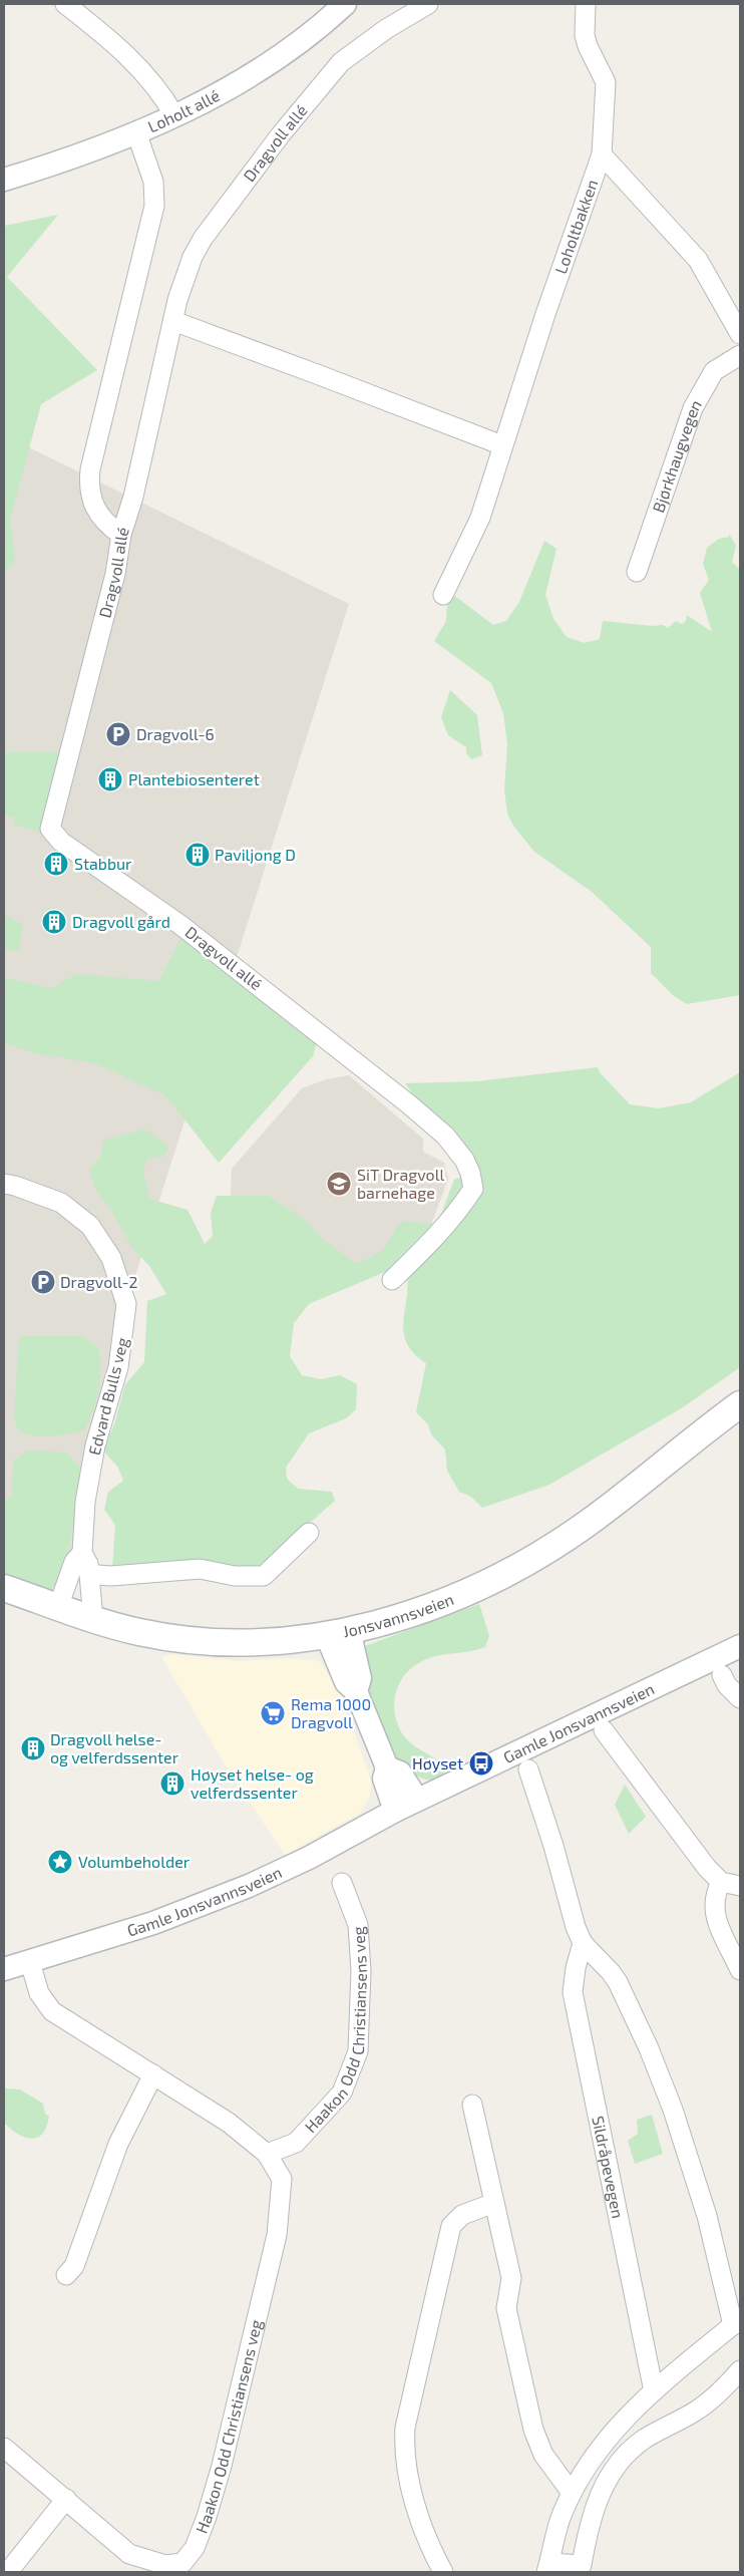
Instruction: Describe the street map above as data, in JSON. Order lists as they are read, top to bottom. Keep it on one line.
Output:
{"streets":{"main road":["Jonsvannsveien"],"street":["Loholt allé","Dragvoll allé","Loholtbakken","Bjørkhaugvegen","Edvard Bulls veg","Gamle Jonsvannsveien","Haakon Odd Christiansens veg","Sildråpevegen"]},"crossings":[["Edvard Bulls veg","Jonsvannsveien"],["Gamle Jonsvannsveien","Haakon Odd Christiansens veg"]],"places":{"parking":["Dragvoll-6","Dragvoll-2"],"building":["Plantebiosenteret","Paviljong D","Stabbur","Dragvoll gård","Dragvoll helse- og velferdssenter","Høyset helse- og velferdssenter"],"school or university":["SiT Dragvoll barnehage"],"supermarket":["Rema 1000 Dragvoll"],"bus stop":["Høyset"],"place":["Volumbeholder"]}}
